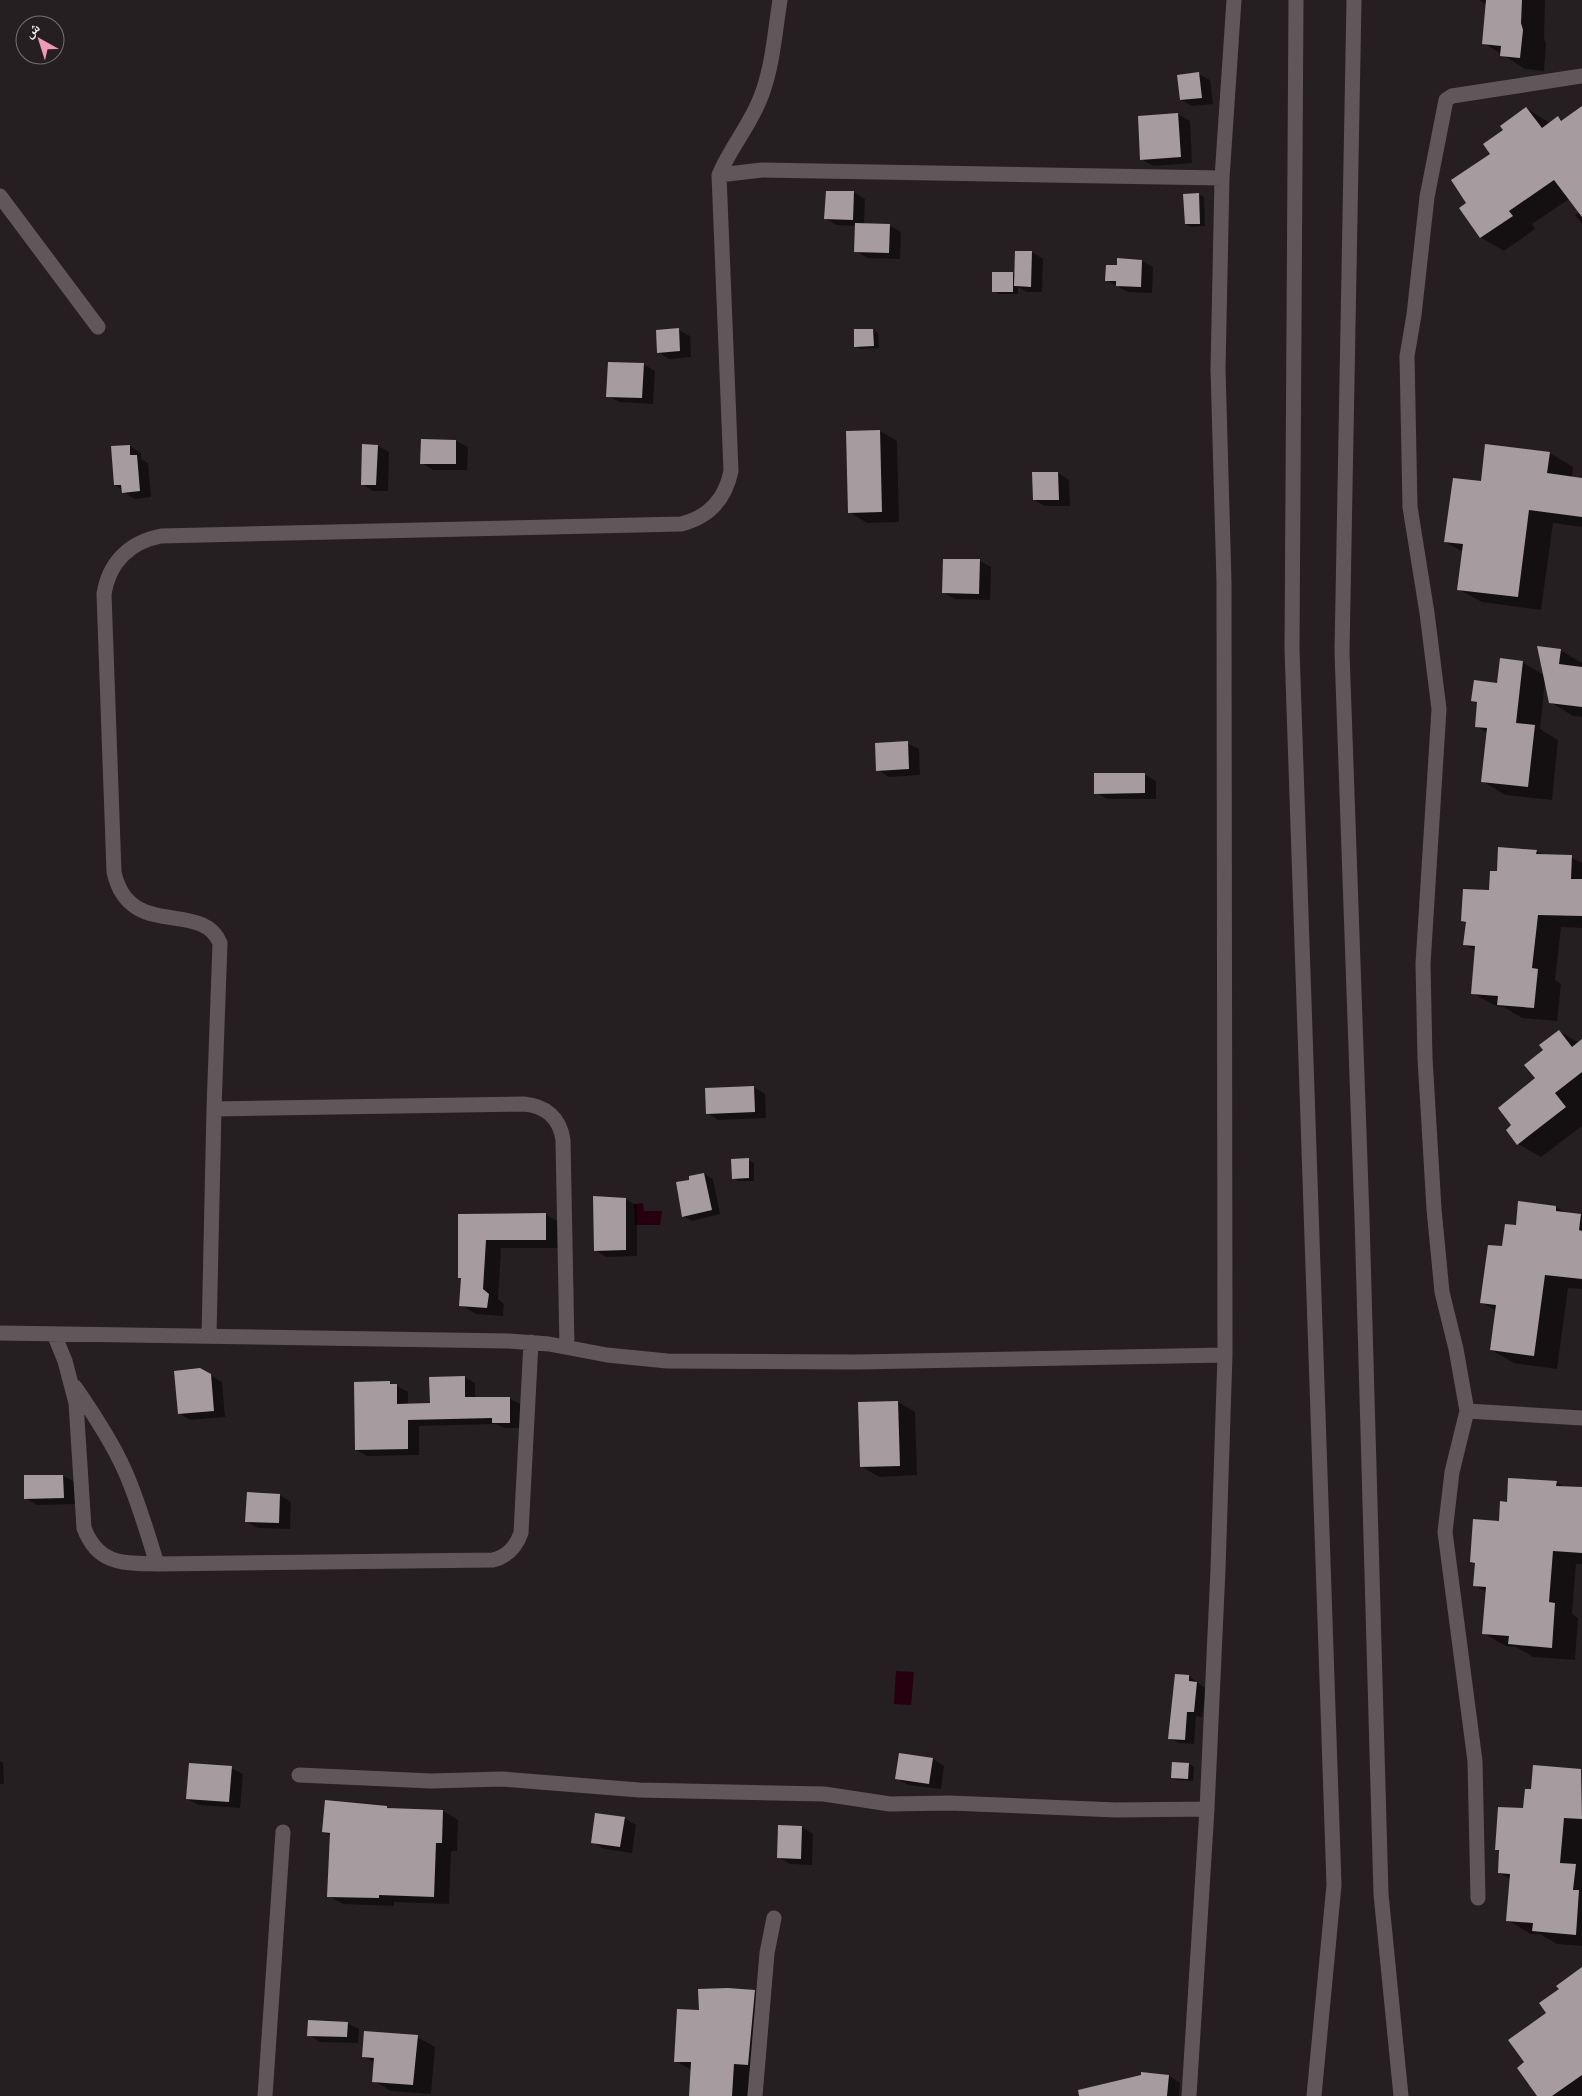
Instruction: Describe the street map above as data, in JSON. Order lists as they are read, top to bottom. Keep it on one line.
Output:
{"north":"top left"}
